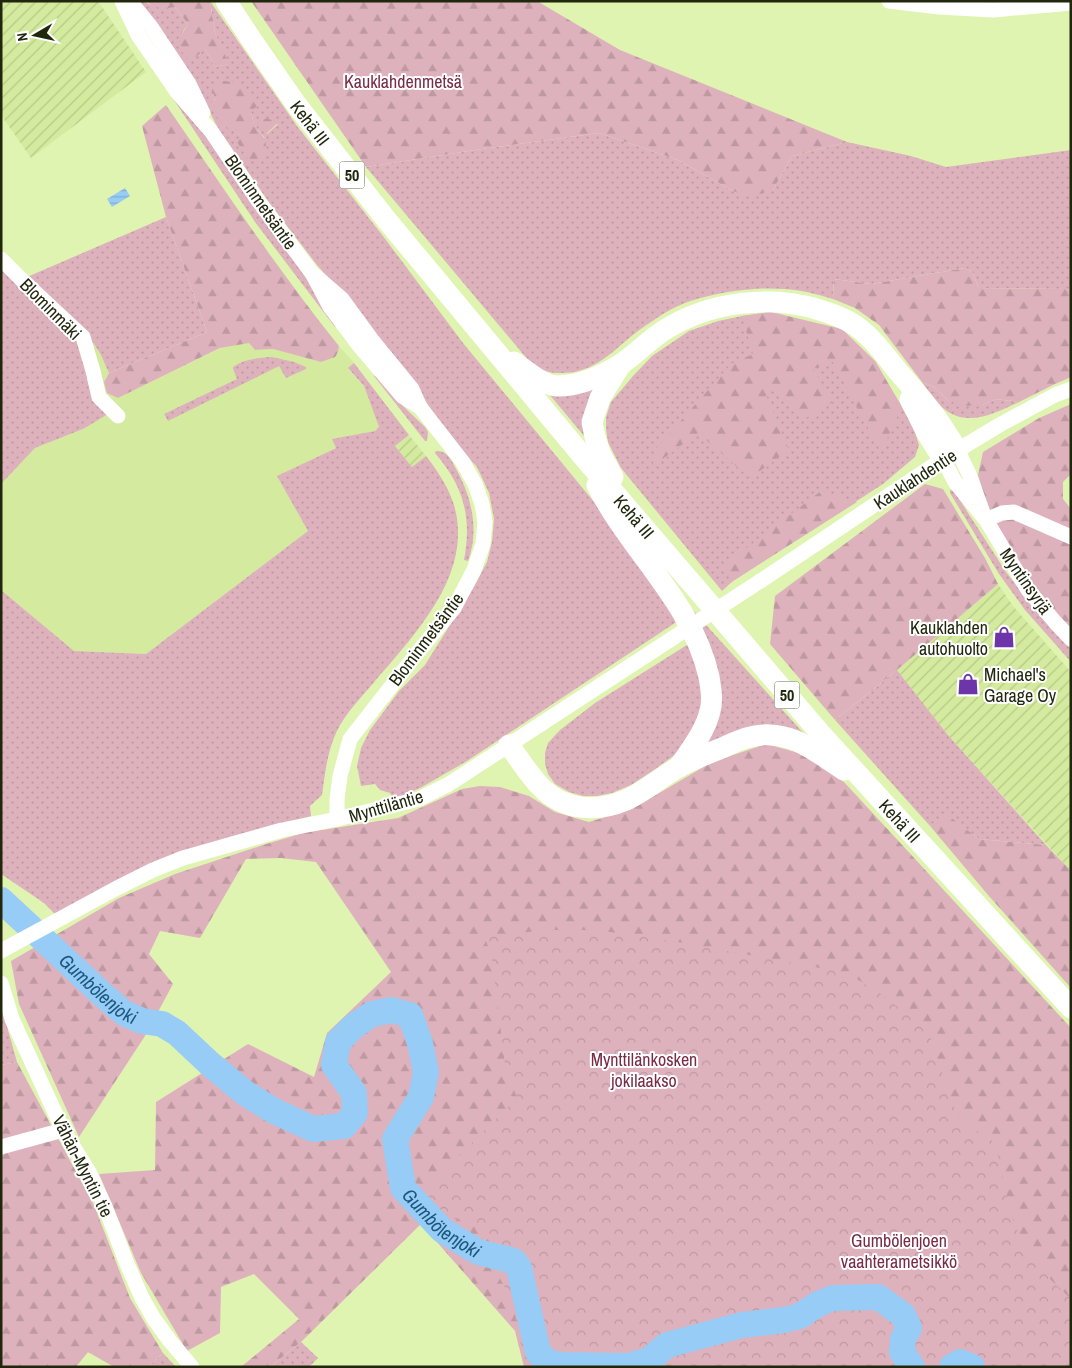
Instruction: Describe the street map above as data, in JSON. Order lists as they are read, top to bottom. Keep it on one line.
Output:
{"streets":{"highway":["Kehä III","50"],"street":["Blominmetsäntie","Blominmäki","Kauklahdentie","Myntinsyrjä","Mynttiläntie","Vähän-Myntin tie"]},"crossings":[["Blominmetsäntie","Mynttiläntie"],["Kauklahdentie","Myntinsyrjä"],["Kauklahdentie","Mynttiläntie"]],"water":["Gumbölenjoki"],"parks":["Kauklahdenmetsä","Mynttilänkosken jokilaakso","Gumbölenjoen vaahterametsikkö"],"places":{"shop":["Kauklahden autohuolto","Michael's Garage Oy"]},"north":"left"}
